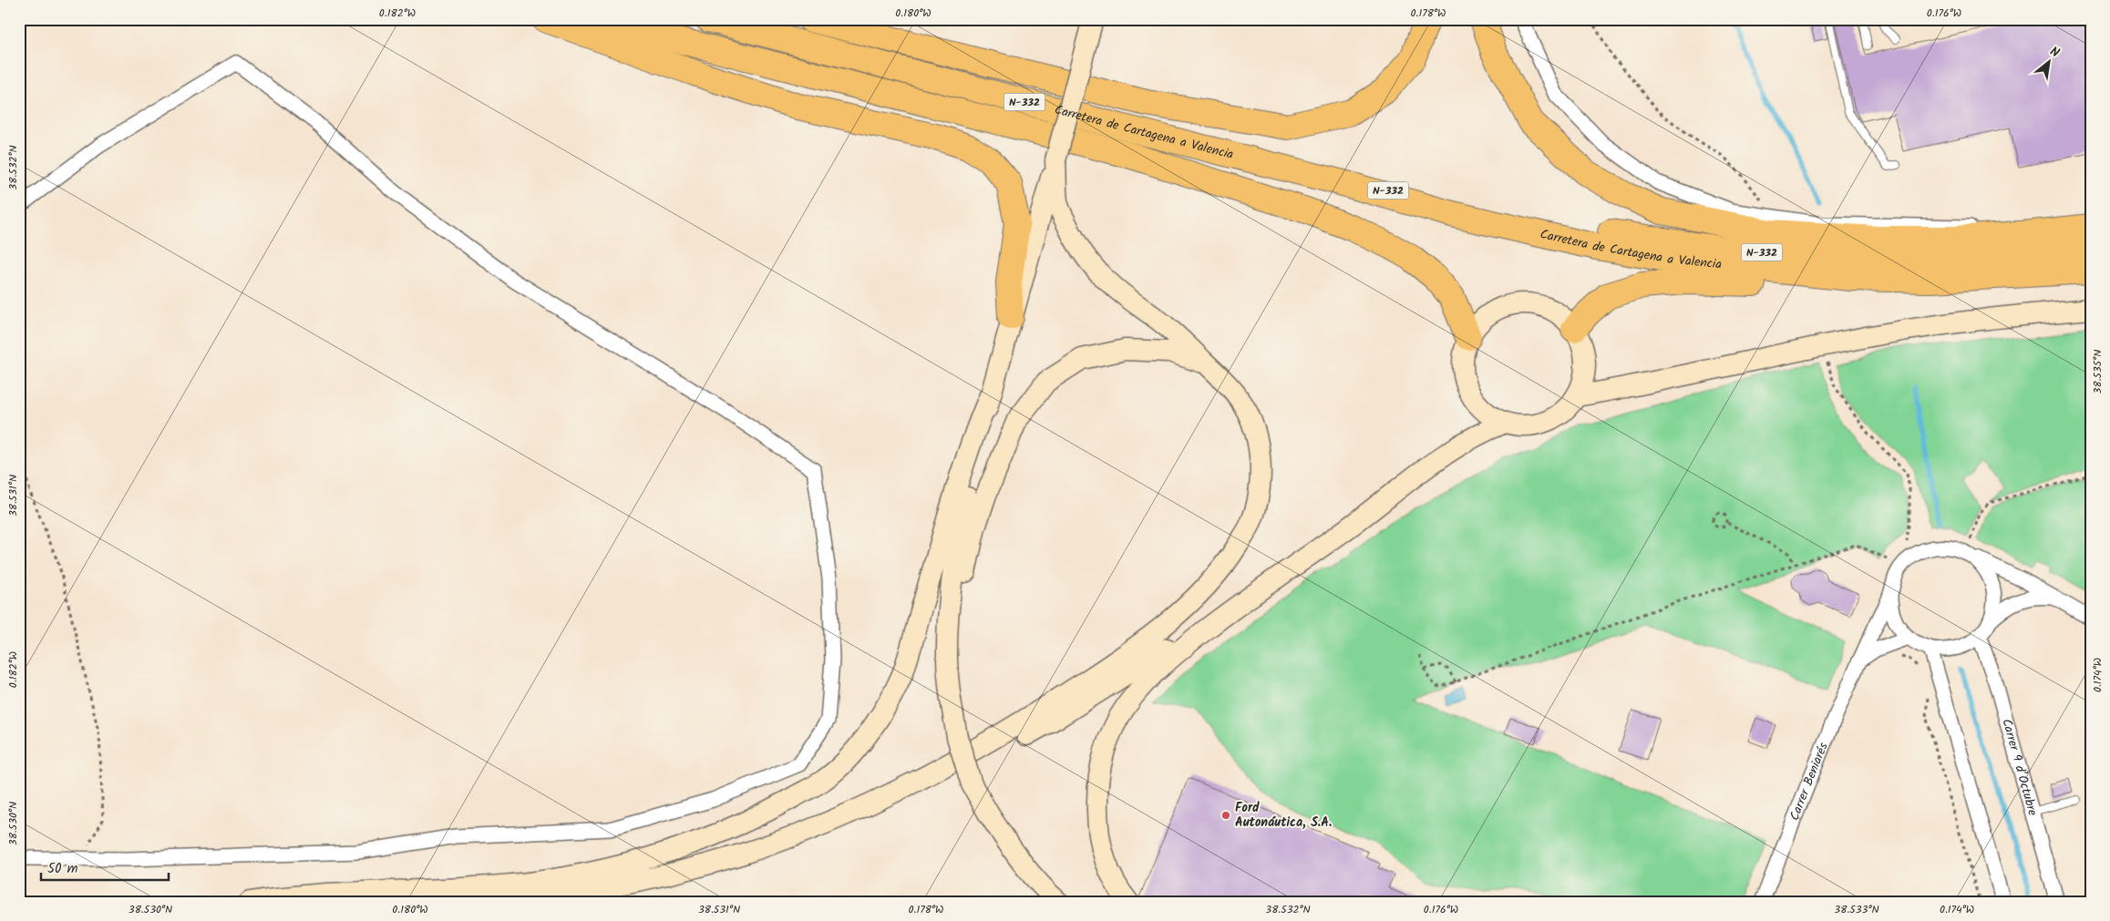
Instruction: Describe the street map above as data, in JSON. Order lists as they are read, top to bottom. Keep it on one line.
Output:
{"streets":{"highway":["N-332","Carretera de Cartagena a Valencia"],"street":["Carrer 9 d’Octubre","Carrer Beniarés"]},"crossings":[["Carrer 9 d’Octubre","Carrer Beniarés"]],"places":["Ford Autonáutica, S.A."],"scale_bar":"50 m","north":"top right","coordinates":["0.182°W","0.180°W","0.178°W","0.176°W","38.532°N","38.535°N","38.531°N","0.174°W","38.530°N","38.533°N"]}
